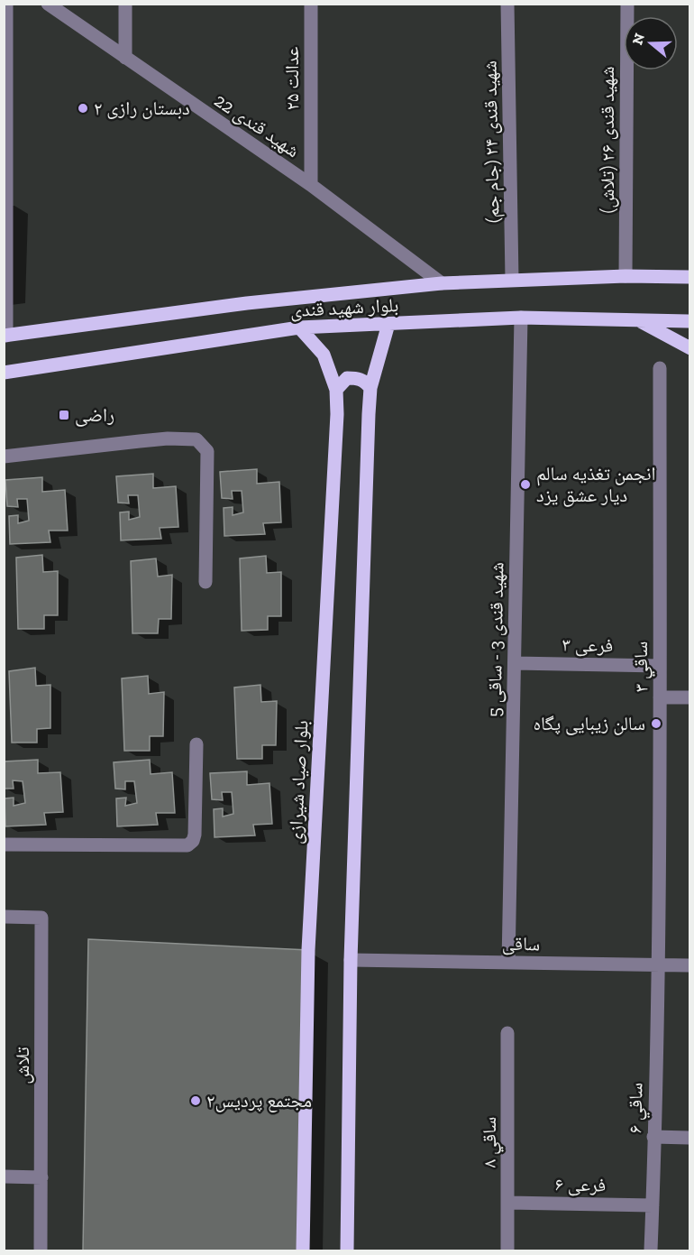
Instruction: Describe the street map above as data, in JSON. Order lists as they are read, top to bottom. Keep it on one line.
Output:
{"streets":{"main road":["بلوار شهید قندی","بلوار صیاد شیرازی"],"street":["عدالت ۲۵","شهید قندی 22","شهید قندی ۲۶ (تلاش)","شهید قندی ۲۴ (جام جم)","شهید قندی 3 - ساقی 5","فرعی ۳","ساقي ۳","ساقی","تلاش","ساقي ۶","ساقي ۸","فرعی ۶"]},"crossings":[["عدالت ۲۵","شهید قندی 22"],["شهید قندی 22","بلوار شهید قندی"],["شهید قندی ۲۶ (تلاش)","بلوار شهید قندی"],["شهید قندی ۲۴ (جام جم)","بلوار شهید قندی"],["بلوار شهید قندی","شهید قندی 3 - ساقی 5"],["بلوار شهید قندی","بلوار صیاد شیرازی"],["شهید قندی 3 - ساقی 5","فرعی ۳"],["شهید قندی 3 - ساقی 5","ساقی"],["فرعی ۳","ساقي ۳"],["ساقي ۳","ساقی"],["ساقي ۳","ساقي ۶"],["ساقی","ساقي ۶"],["ساقي ۶","فرعی ۶"],["ساقي ۸","فرعی ۶"]],"places":{"other":["دبستان رازی ۲","انجمن تغذیه سالم دیار عشق یزد","سالن زیبایی پگاه","مجتمع پردیس۲"],"transit":["راضی"]},"north":"left"}
